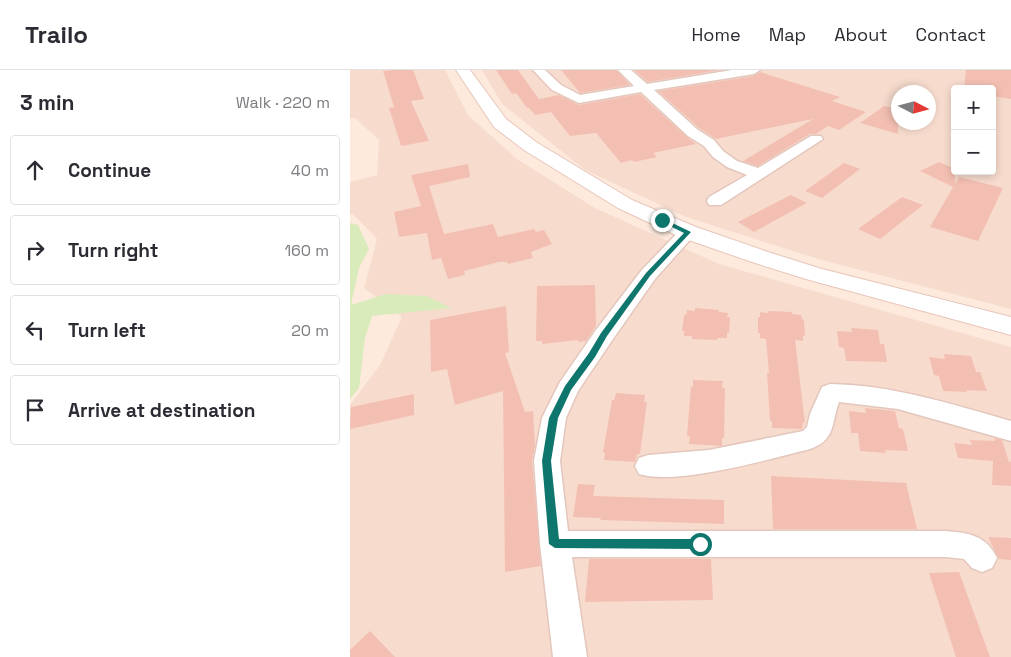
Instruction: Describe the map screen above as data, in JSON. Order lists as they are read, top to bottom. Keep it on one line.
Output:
{"north":"right","page":{"header":"Trailo","nav":["Home","Map","About","Contact"],"heading":["3 min","Walk · 220 m"],"map_buttons":["+","−"],"list":[["Continue","40 m"],["Turn right","160 m"],["Turn left","20 m"],"Arrive at destination"]}}
